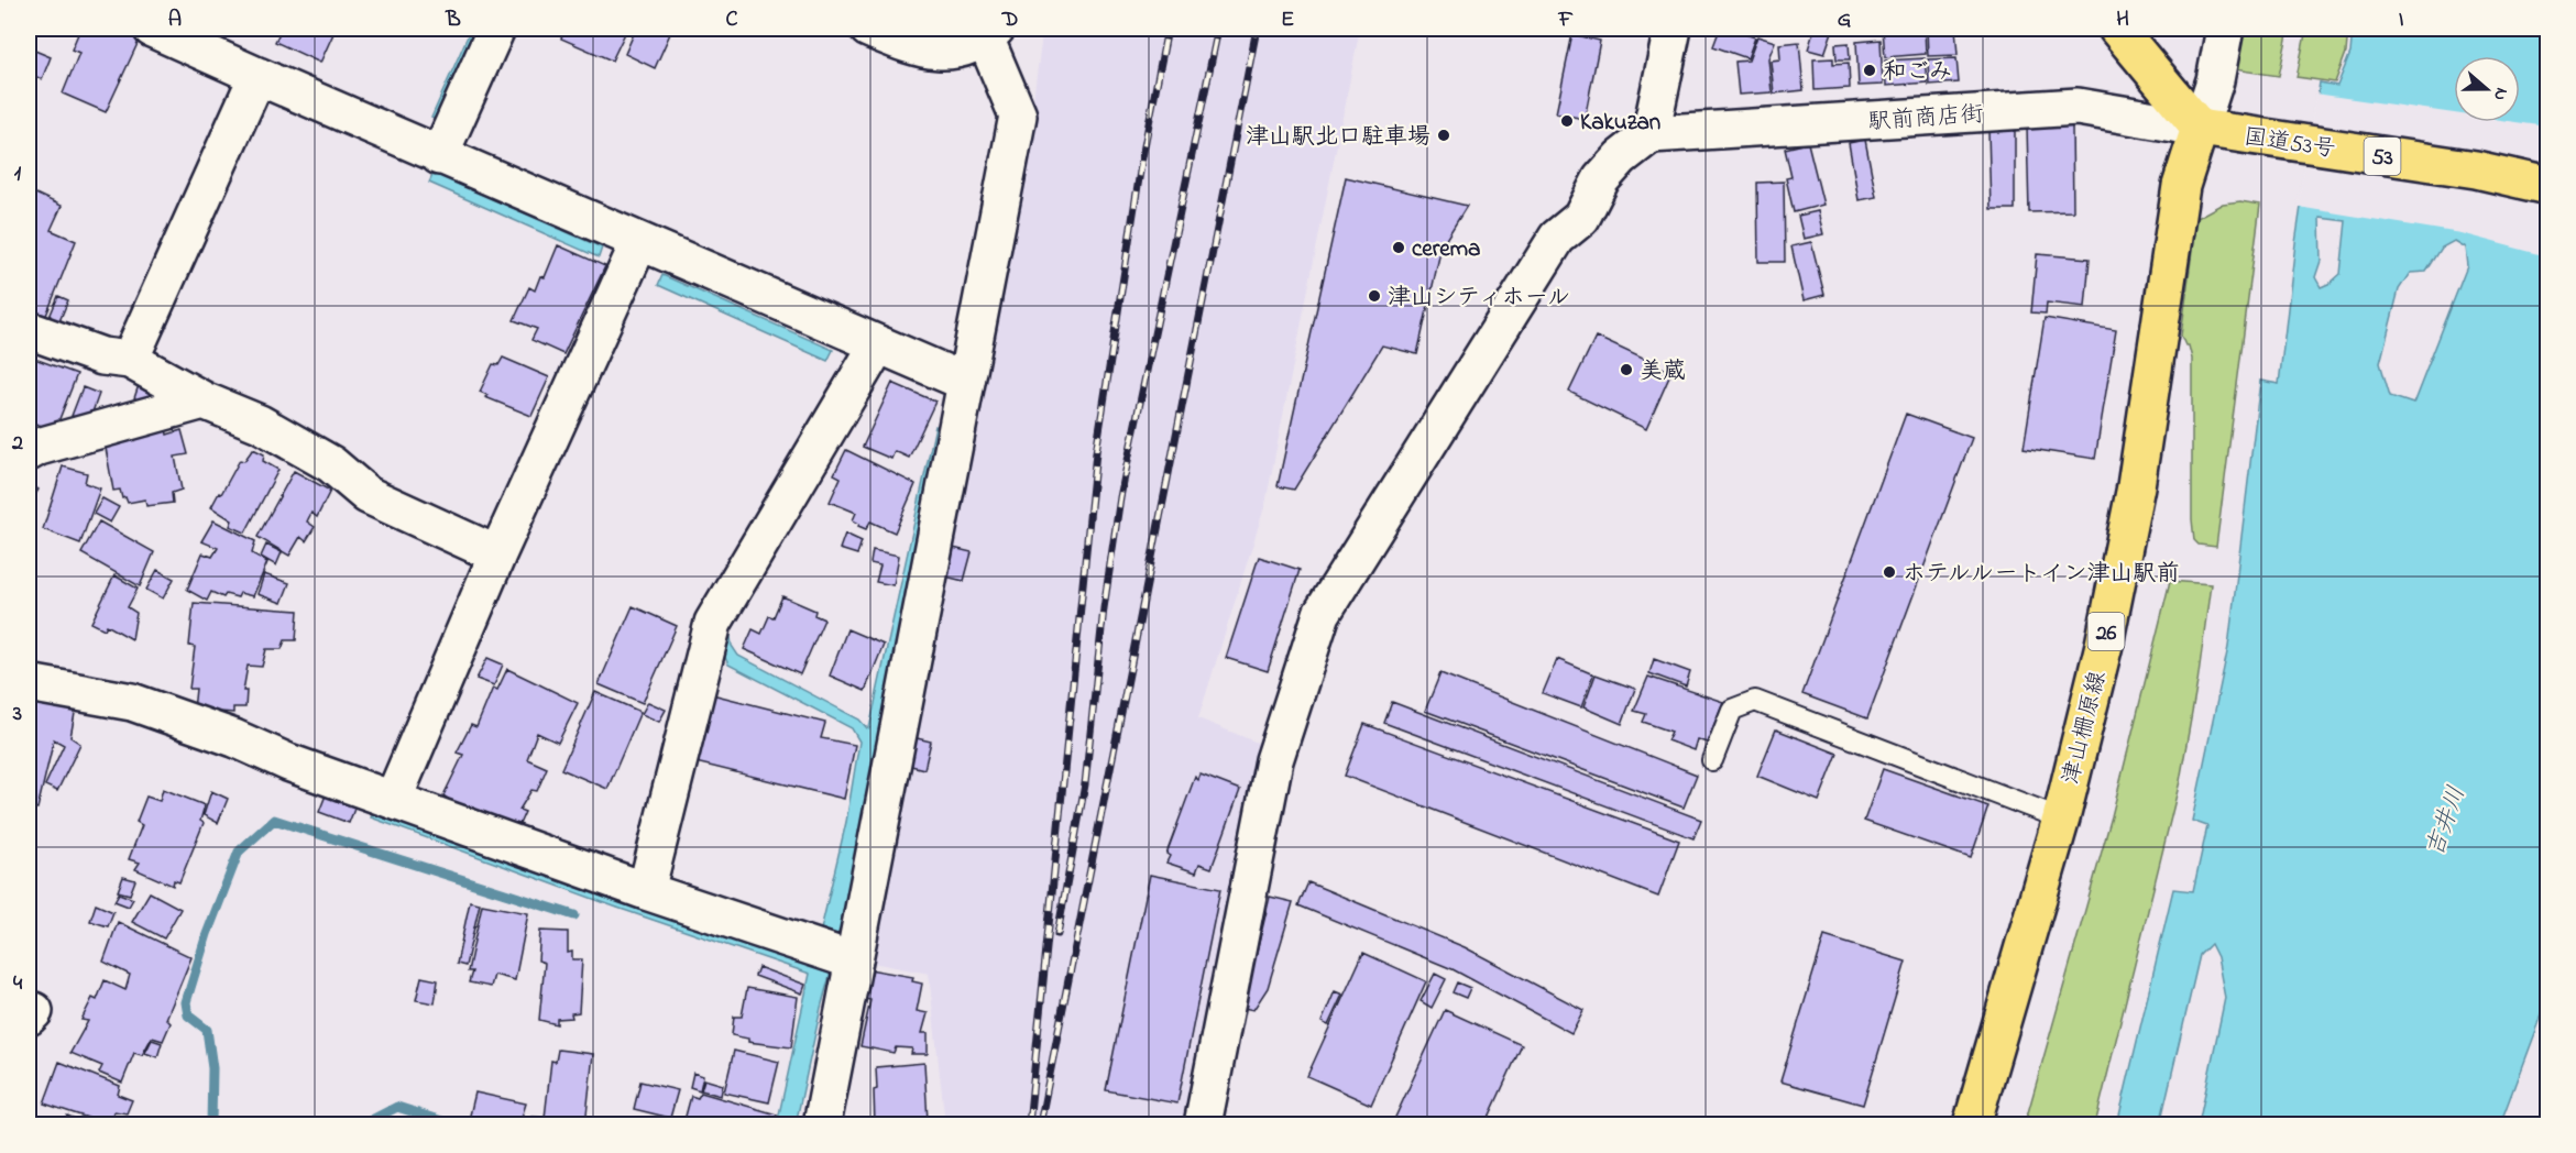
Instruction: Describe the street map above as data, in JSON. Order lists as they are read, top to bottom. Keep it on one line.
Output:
{"streets":{"main road":["国道53号","53","26","津山柵原線"],"street":["駅前商店街"]},"crossings":[["駅前商店街","国道53号"],["駅前商店街","津山柵原線"],["国道53号","津山柵原線"]],"water":["吉井川"],"places":["和ごみ","Kakuzan","津山駅北口駐車場","cerema","津山シティホール","美蔵","ホテルルートイン津山駅前"],"north":"right","grid":{"columns":["A","B","C","D","E","F","G","H","I"],"rows":["1","2","3","4"]}}
